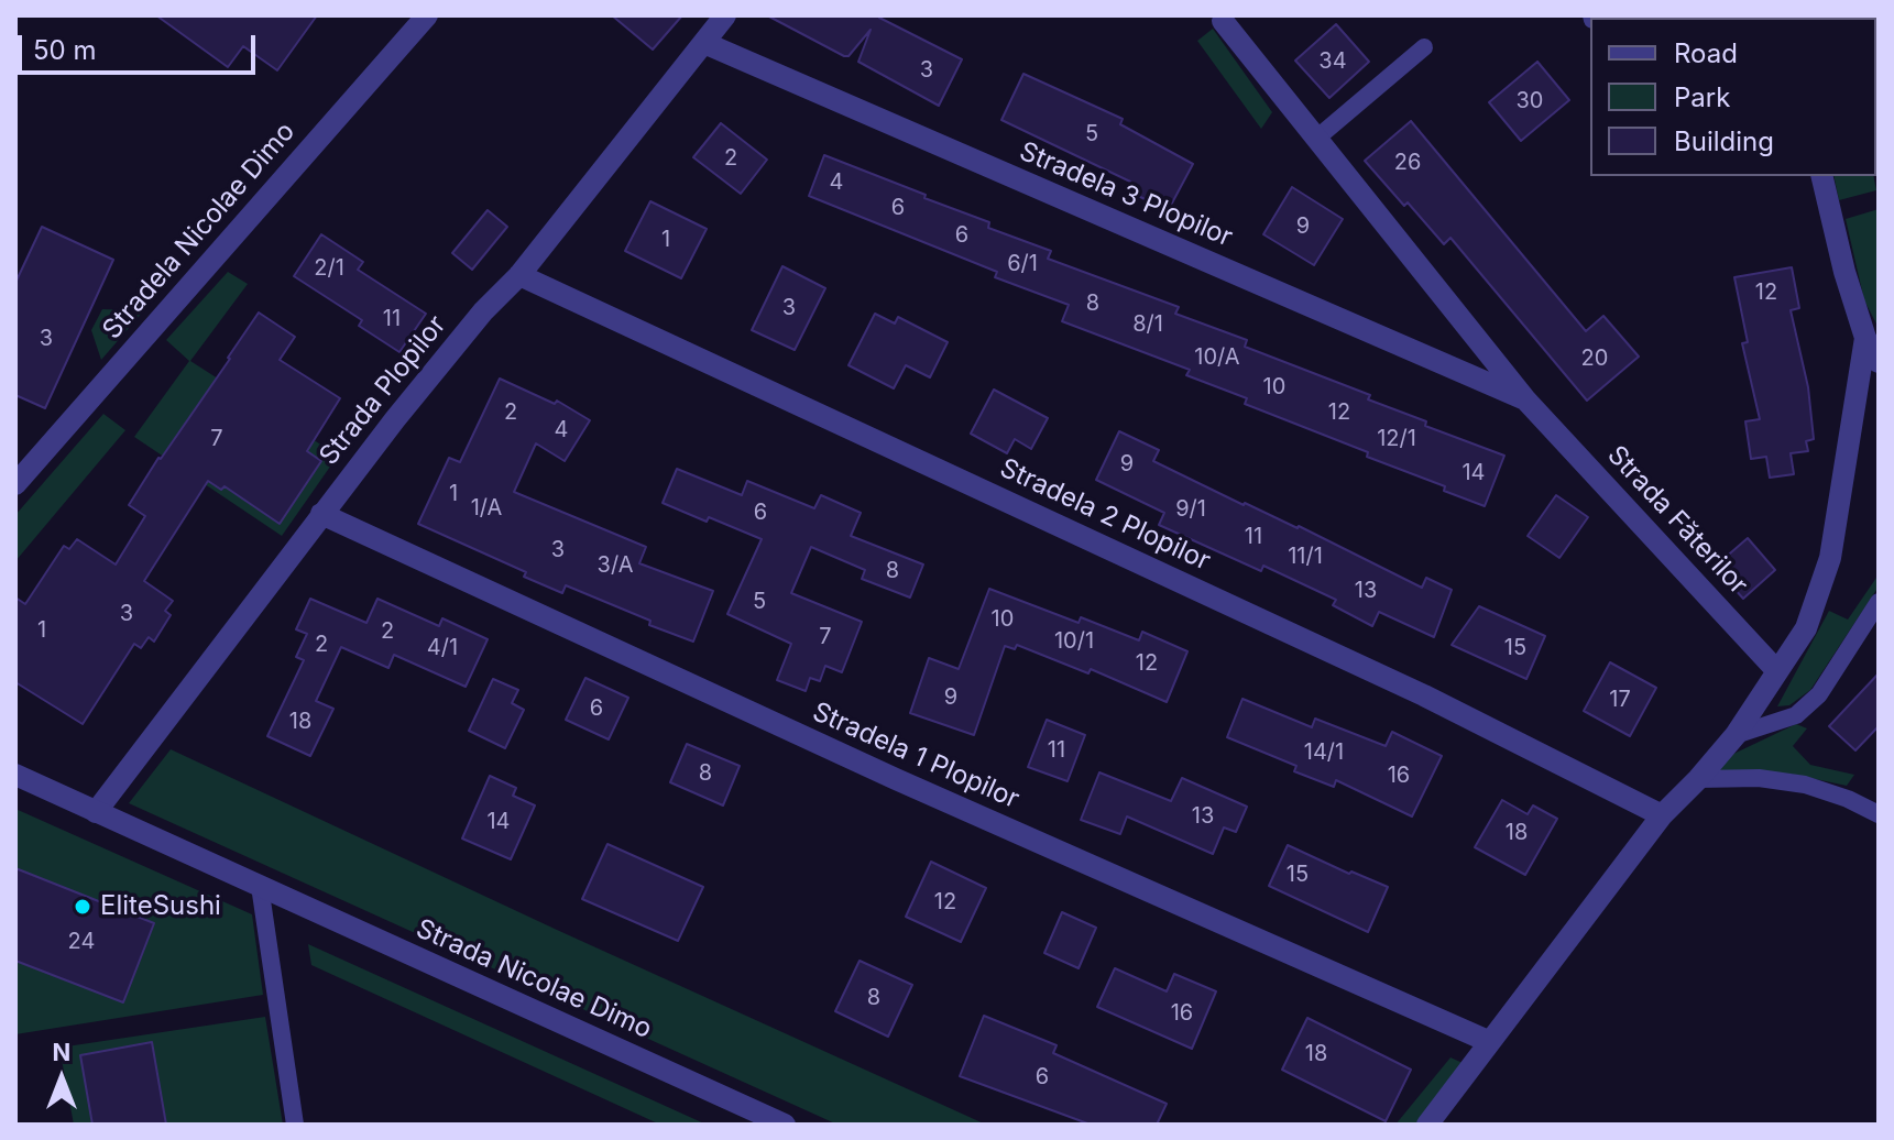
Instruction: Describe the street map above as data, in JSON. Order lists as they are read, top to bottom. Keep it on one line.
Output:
{"streets":{"street":["Stradela 3 Plopilor","Stradela Nicolae Dimo","Strada Plopilor","Stradela 2 Plopilor","Strada Făterilor","Stradela 1 Plopilor","Strada Nicolae Dimo"]},"crossings":[["Stradela 3 Plopilor","Strada Plopilor"],["Stradela 3 Plopilor","Strada Făterilor"],["Strada Plopilor","Stradela 2 Plopilor"],["Strada Plopilor","Stradela 1 Plopilor"],["Strada Plopilor","Strada Nicolae Dimo"]],"places":["EliteSushi"],"house_numbers":["34","3","30","5","2","26","4","6","9","6","1","6/1","2/1","12","8","3","11","8/1","3","10/A","20","10","2","12","4","7","12/1","9","14","1","1/A","9/1","6","11","3","11/1","3/A","8","13","5","3","10","1","2","7","10/1","2","4/1","15","12","9","17","6","18","11","14/1","8","16","13","14","18","15","12","24","8","16","18","6"],"legend":["Road","Park","Building"],"scale_bar":"50 m","north":"top"}
